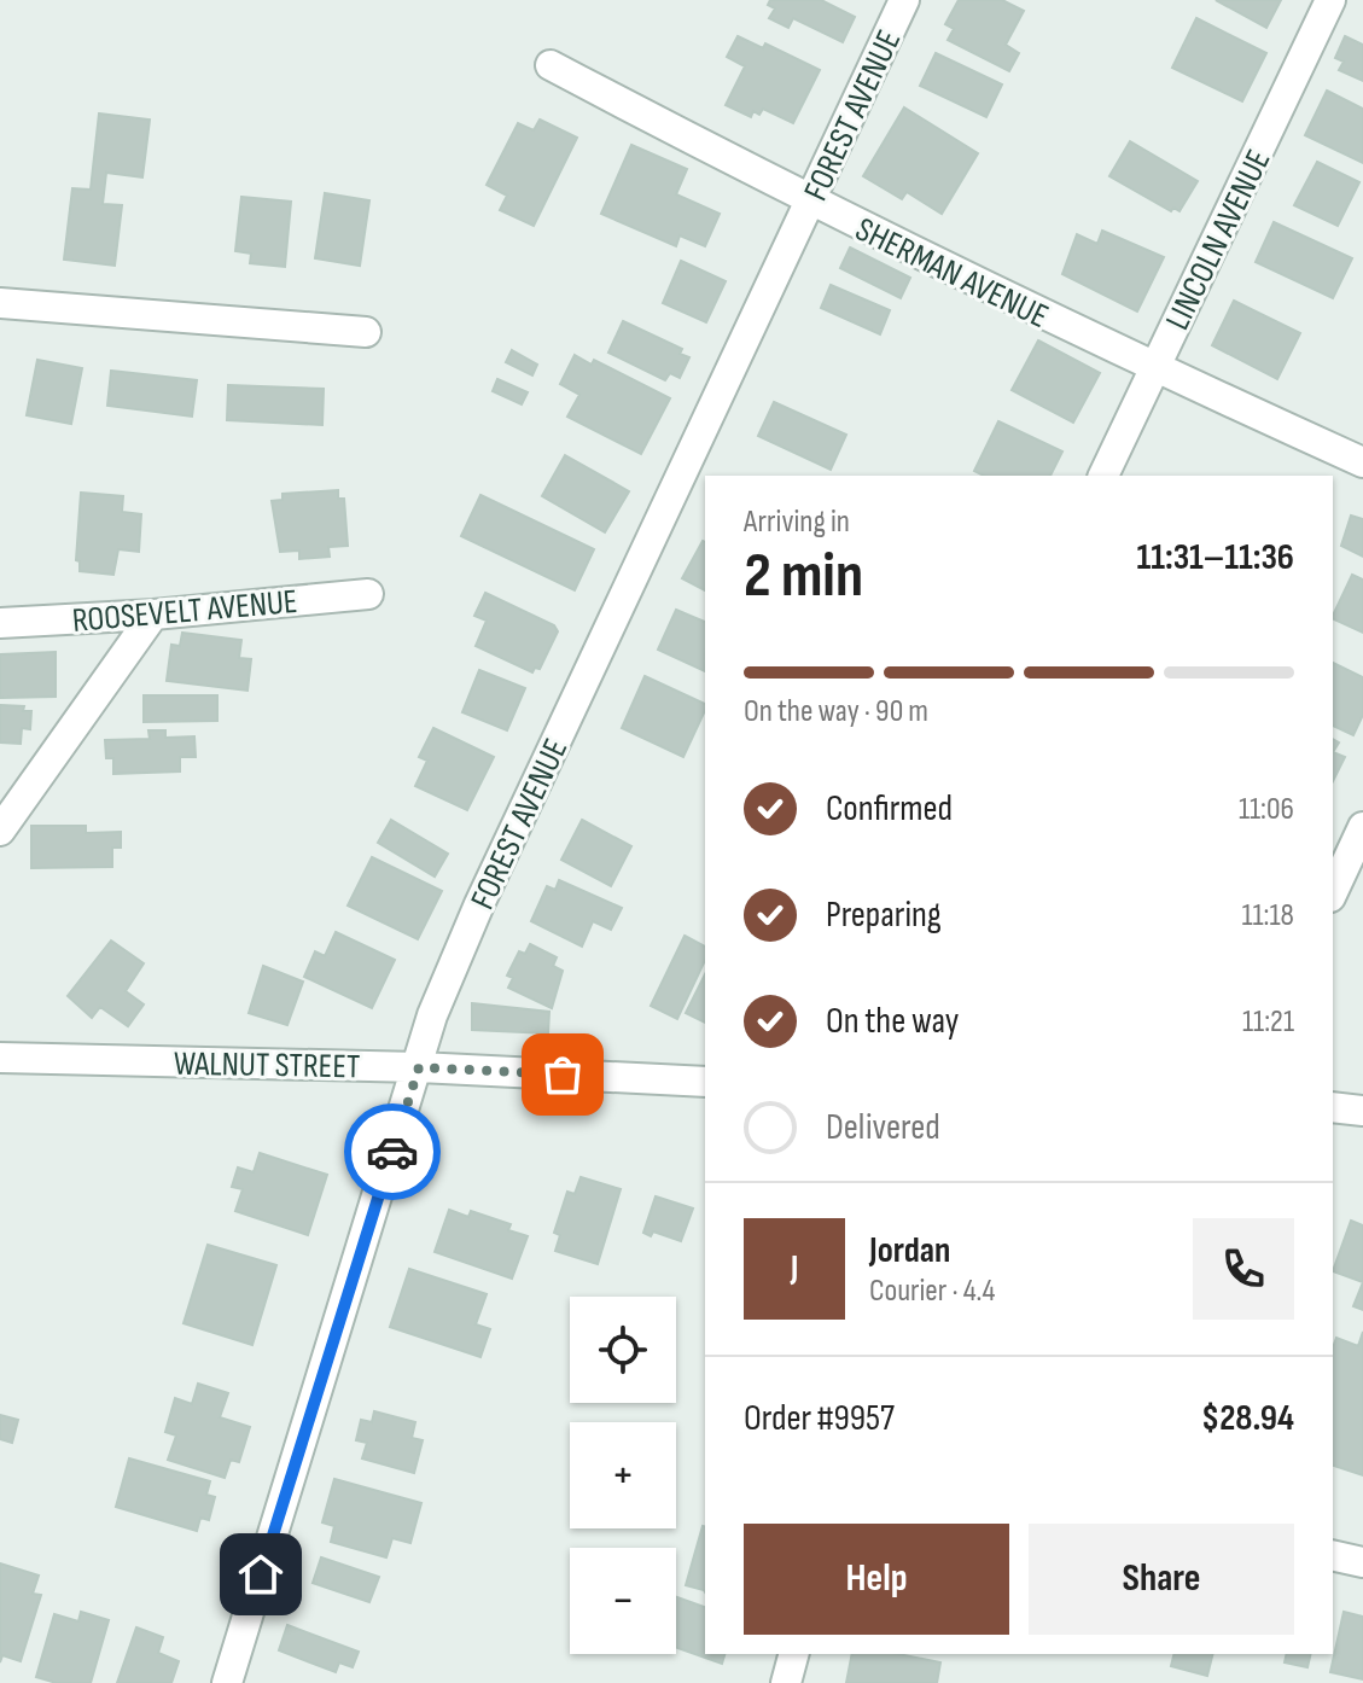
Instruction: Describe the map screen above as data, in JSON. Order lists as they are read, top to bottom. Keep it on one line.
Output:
{"streets":{"street":["FOREST AVENUE","LINCOLN AVENUE","SHERMAN AVENUE","ROOSEVELT AVENUE","WALNUT STREET"]},"crossings":[["FOREST AVENUE","SHERMAN AVENUE"],["FOREST AVENUE","WALNUT STREET"],["LINCOLN AVENUE","SHERMAN AVENUE"]],"page":{"heading":["2 min","Arriving in","11:31–11:36"],"panel":["Jordan","Courier · 4.4","Order #9957","$28.94"],"bar":"On the way · 90 m","list":[["Confirmed","11:06"],["Preparing","11:18"],["On the way","11:21"],"Delivered"],"round":"J","map_buttons":["+","−"],"buttons":["Help","Share"]}}
